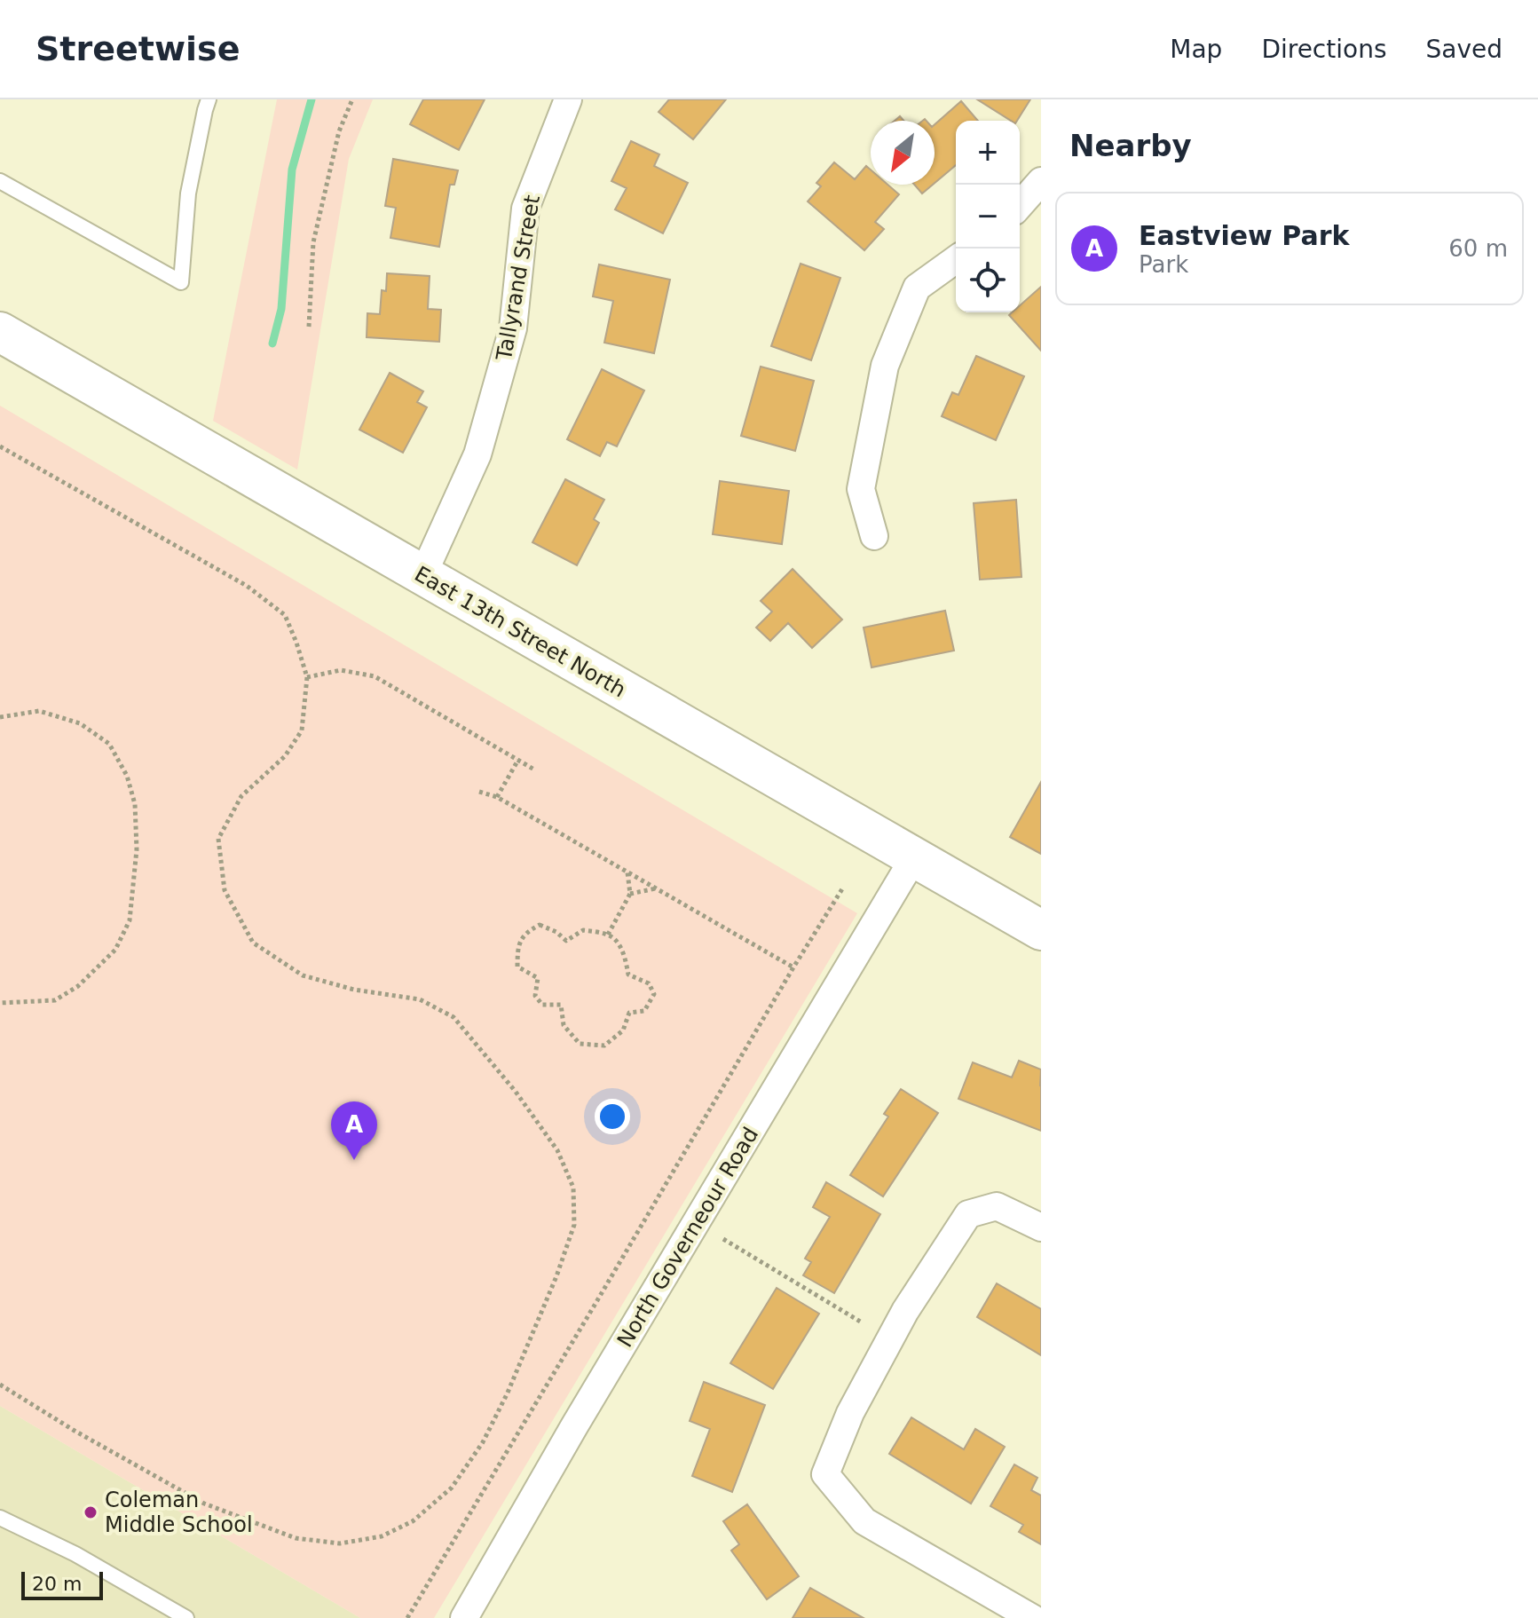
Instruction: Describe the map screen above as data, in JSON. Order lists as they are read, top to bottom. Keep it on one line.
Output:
{"streets":{"main road":["East 13th Street North"],"street":["Tallyrand Street","North Governeour Road"]},"crossings":[["Tallyrand Street","East 13th Street North"],["East 13th Street North","North Governeour Road"]],"places":["Coleman Middle School"],"scale_bar":"20 m","north":"bottom left","page":{"header":"Streetwise","nav":["Map","Directions","Saved"],"heading":"Nearby","map_buttons":["+","−"],"list":[{"mark":"A","name":"Eastview Park","note":"Park","value":"60 m"}],"pins":"A","scale":"20 m"}}
